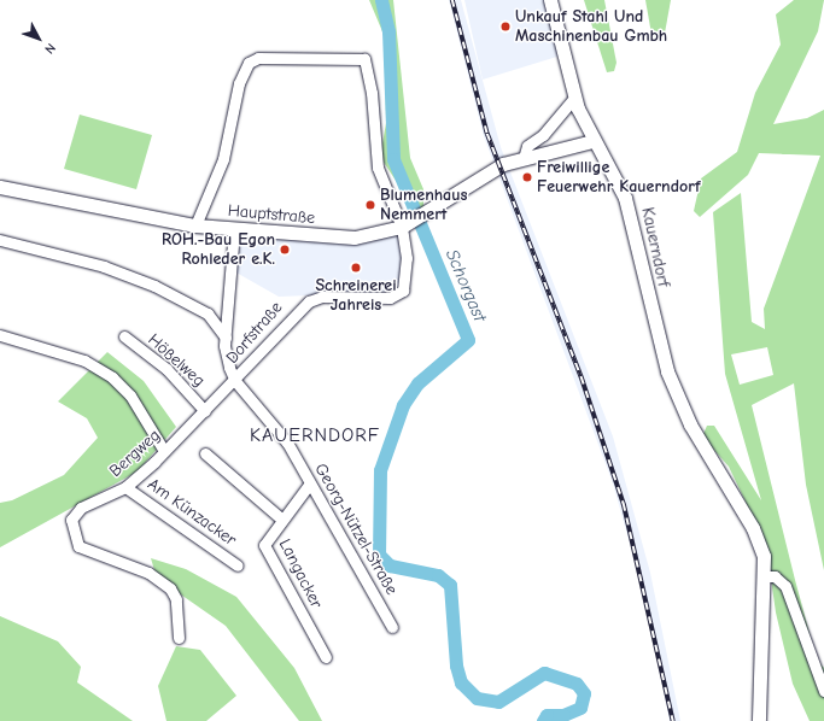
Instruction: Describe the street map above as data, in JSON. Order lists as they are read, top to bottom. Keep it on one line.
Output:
{"streets":{"main road":["Hauptstraße","Kauerndorf"],"street":["Dorfstraße","Hößelweg","Bergweg","Am Künzacker","Georg-Nützel-Straße","Langacker"]},"crossings":[["Hauptstraße","Kauerndorf"],["Hauptstraße","Dorfstraße"],["Dorfstraße","Bergweg"],["Dorfstraße","Georg-Nützel-Straße"],["Hößelweg","Bergweg"],["Bergweg","Am Künzacker"],["Bergweg","Georg-Nützel-Straße"],["Georg-Nützel-Straße","Langacker"]],"districts":["KAUERNDORF"],"water":["Schorgast"],"places":["Unkauf Stahl Und Maschinenbau Gmbh","Freiwillige Feuerwehr Kauerndorf","Blumenhaus Nemmert","ROH.-Bau Egon Rohleder e.K.","Schreinerei Jahreis"],"north":"bottom right"}
